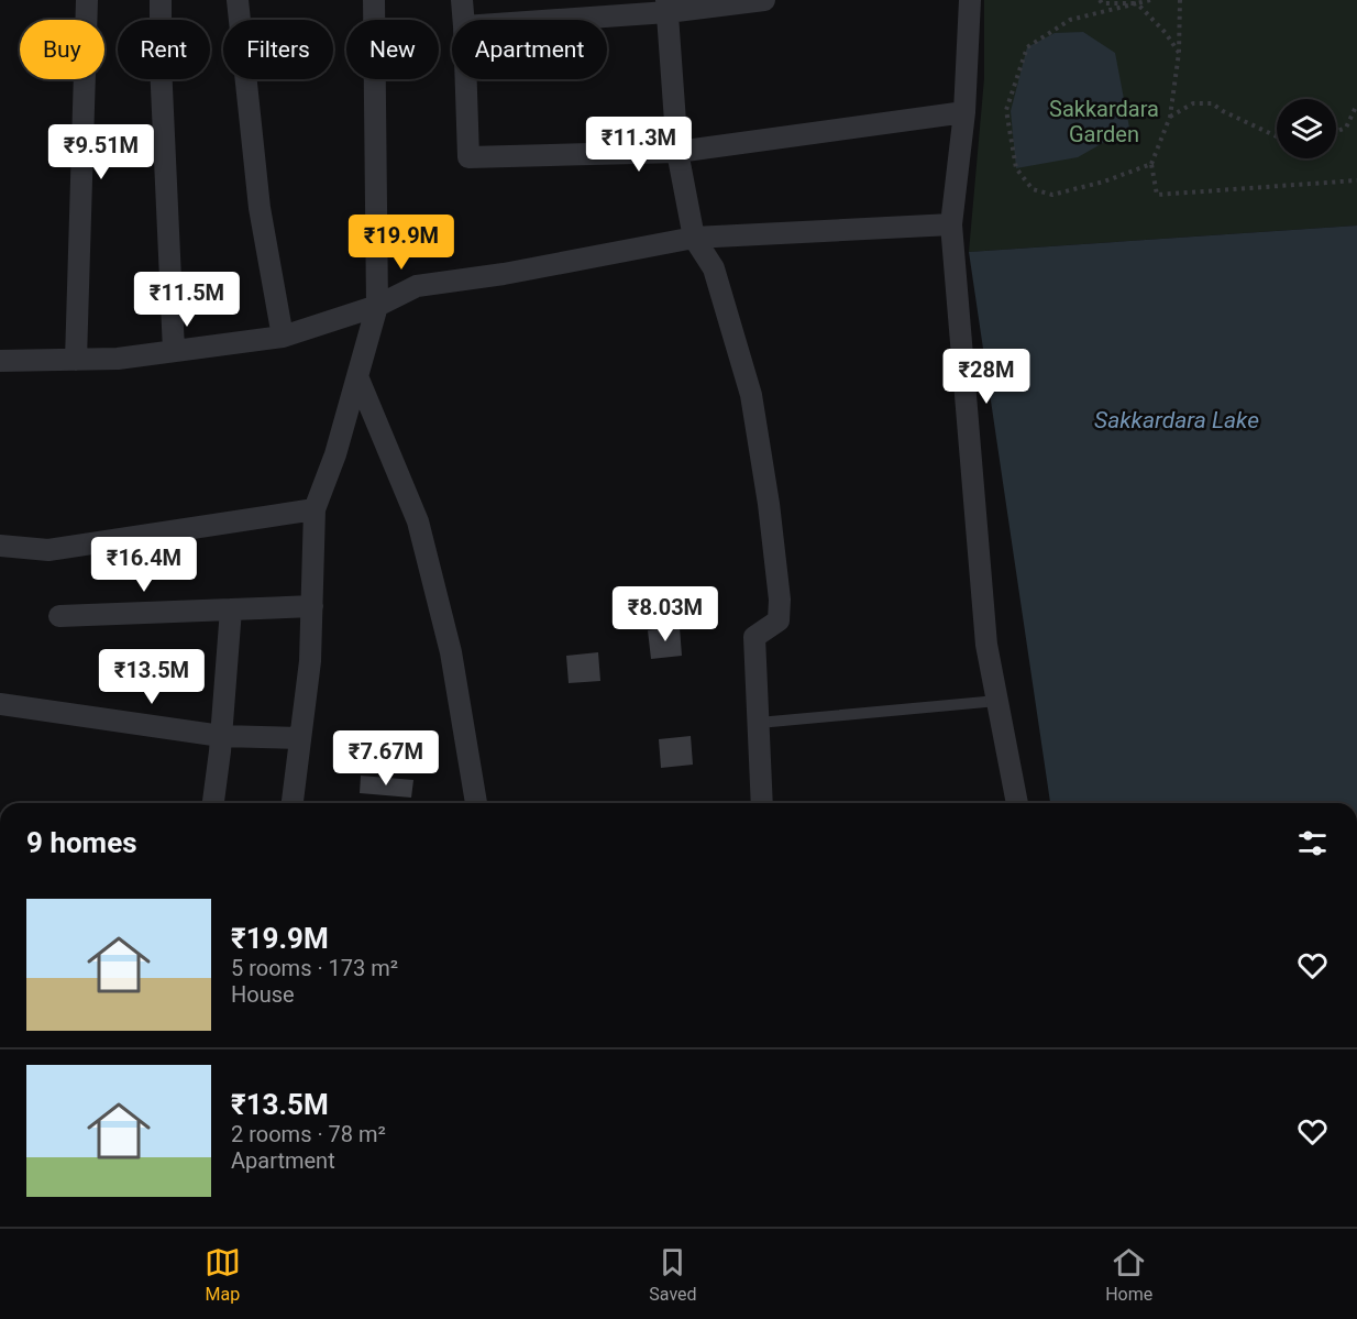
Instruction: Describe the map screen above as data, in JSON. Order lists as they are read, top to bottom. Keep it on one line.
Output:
{"water":["Sakkardara Lake"],"parks":["Sakkardara Garden"],"page":{"chip":["Buy","Rent","Filters","New","Apartment"],"price":["₹11.3M","₹9.51M","₹19.9M","₹11.5M","₹28M","₹16.4M","₹8.03M","₹13.5M","₹7.67M"],"heading":"9 homes","list":[{"name":"₹19.9M","note":"5 rooms · 173 m² · House"},{"name":"₹13.5M","note":"2 rooms · 78 m² · Apartment"}],"tabs":["Map","Saved","Home"]}}
